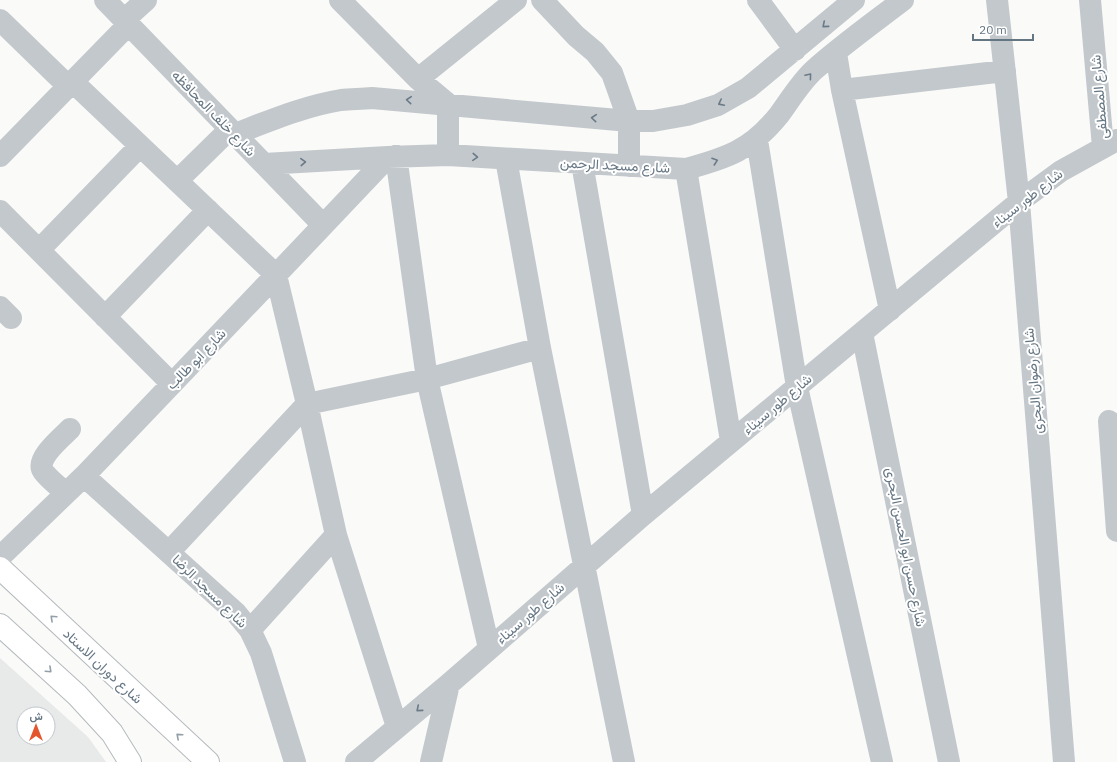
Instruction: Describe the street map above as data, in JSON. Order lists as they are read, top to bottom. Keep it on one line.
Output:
{"streets":{"main road":["شارع دوران الاستاد"],"street":["شارع المصطفى","شارع خلف المحافظه","شارع مسجد الرحمن","شارع طور سيناء","شارع ابو طالب","شارع رضوان البحرى","شارع حسن ابو الحسن البحرى","شارع مسجد الرضا"]},"crossings":[["شارع المصطفى","شارع طور سيناء"],["شارع خلف المحافظه","شارع مسجد الرحمن"],["شارع خلف المحافظه","شارع ابو طالب"],["شارع مسجد الرحمن","شارع ابو طالب"],["شارع طور سيناء","شارع رضوان البحرى"],["شارع طور سيناء","شارع حسن ابو الحسن البحرى"],["شارع ابو طالب","شارع مسجد الرضا"]],"scale_bar":"20 m","north":"top"}
